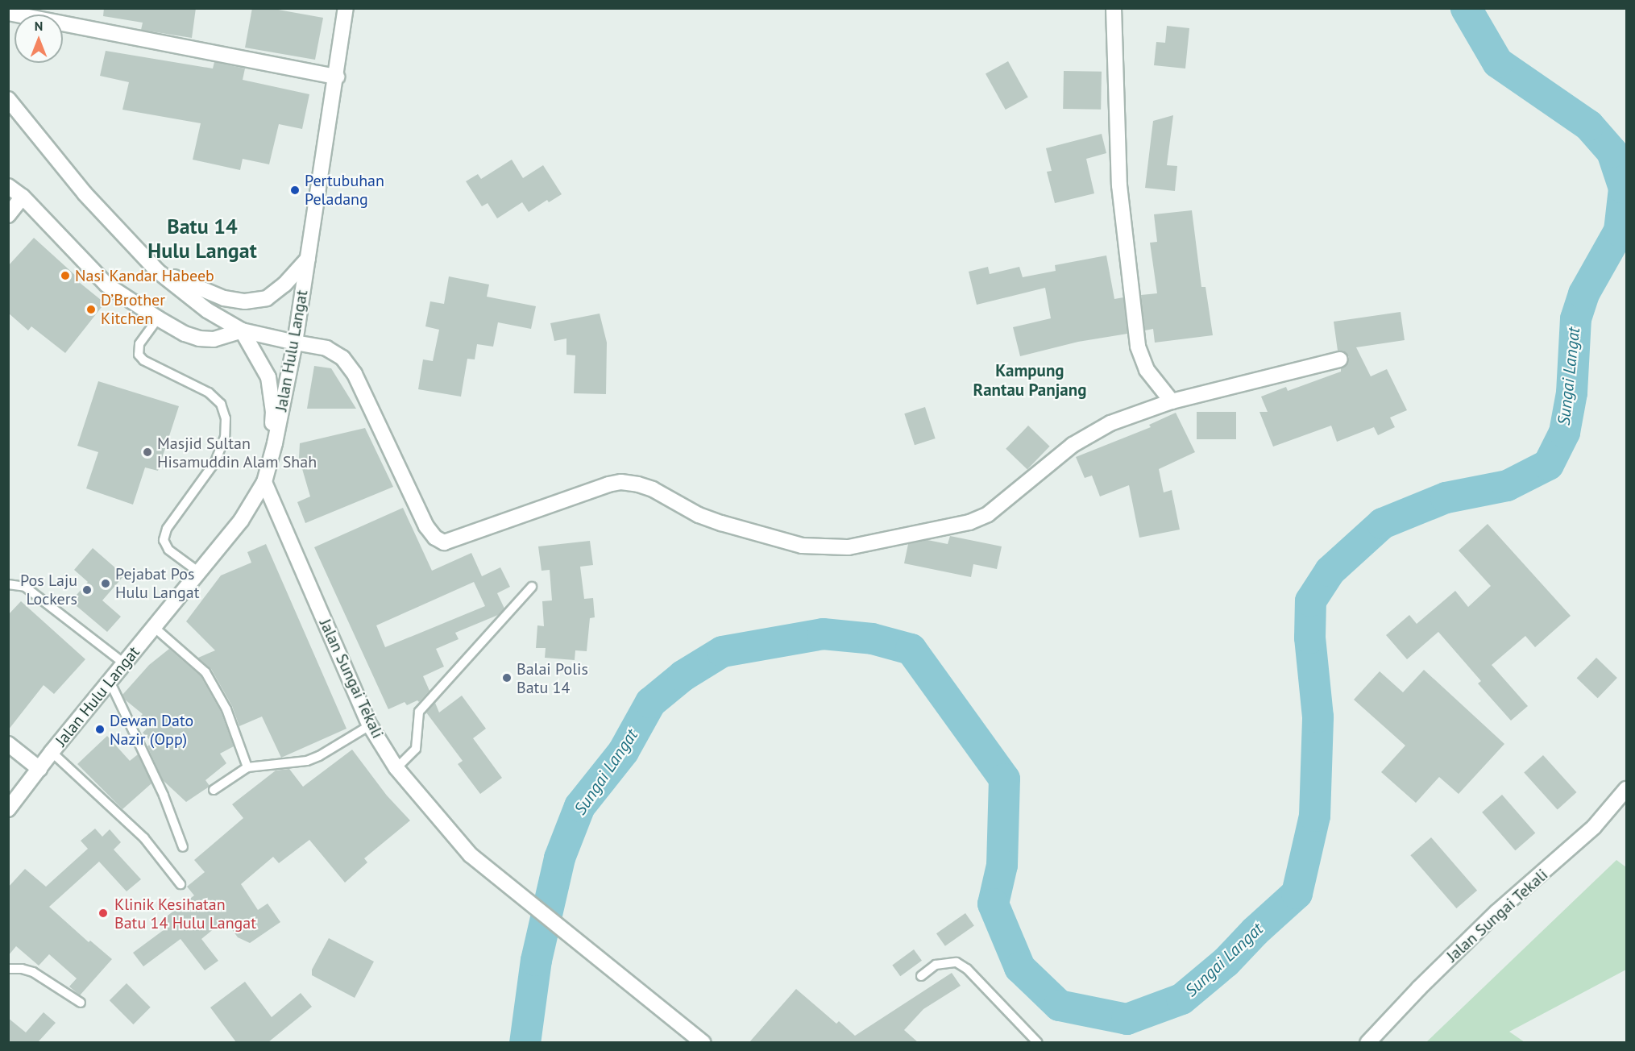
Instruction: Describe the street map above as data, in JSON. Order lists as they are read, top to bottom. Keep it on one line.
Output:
{"streets":{"street":["Jalan Hulu Langat","Jalan Sungai Tekali"]},"crossings":[["Jalan Hulu Langat","Jalan Sungai Tekali"]],"districts":["Batu 14 Hulu Langat","Kampung Rantau Panjang"],"water":["Sungai Langat"],"places":["Pertubuhan Peladang","Nasi Kandar Habeeb","D’Brother Kitchen","Masjid Sultan Hisamuddin Alam Shah","Pejabat Pos Hulu Langat","Pos Laju Lockers","Balai Polis Batu 14","Dewan Dato Nazir (Opp)","Klinik Kesihatan Batu 14 Hulu Langat"],"north":"top"}
